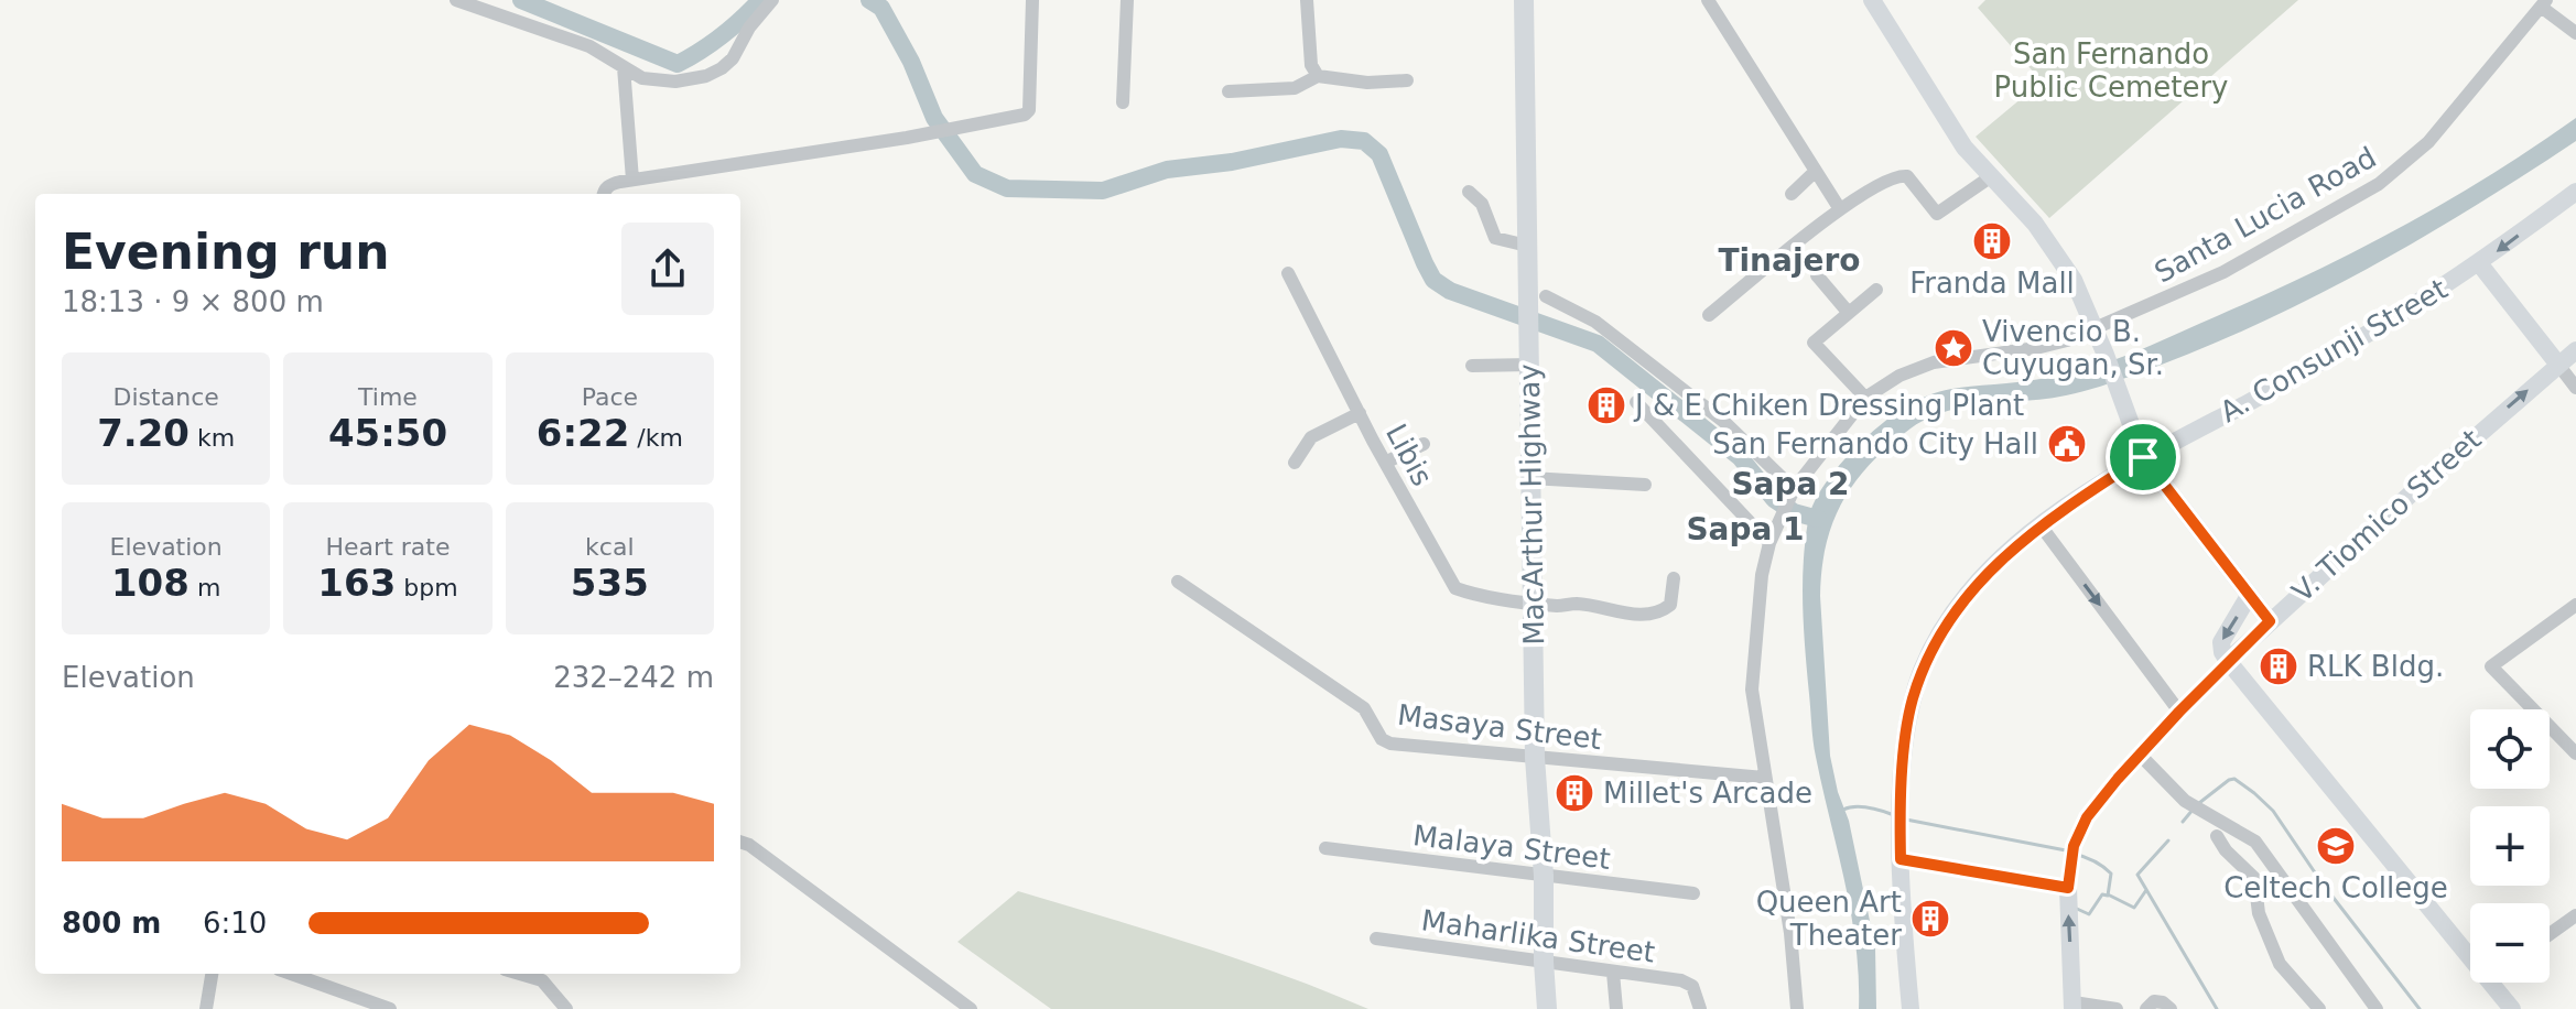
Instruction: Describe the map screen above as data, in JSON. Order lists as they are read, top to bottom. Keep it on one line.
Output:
{"streets":{"highway":["MacArthur Highway"],"main road":["A. Consunji Street","V. Tiomico Street"],"street":["Santa Lucia Road","Libis","Masaya Street","Malaya Street","Maharlika Street"]},"crossings":[["Libis","MacArthur Highway"],["MacArthur Highway","Masaya Street"],["MacArthur Highway","Malaya Street"],["MacArthur Highway","Maharlika Street"]],"one_way":["V. Tiomico Street"],"districts":["Tinajero","Sapa 2","Sapa 1"],"parks":["San Fernando Public Cemetery"],"places":{"building":["Franda Mall","J & E Chiken Dressing Plant","RLK Bldg.","Millet's Arcade","Queen Art Theater"],"place":["Vivencio B. Cuyugan, Sr."],"public building":["San Fernando City Hall"],"school or university":["Celtech College"]},"page":{"heading":["Evening run","18:13 · 9 × 800 m"],"stats":[["Distance","7.20 km"],["Time","45:50"],["Pace","6:22 /km"],["Elevation","108 m"],["Heart rate","163 bpm"],["kcal","535"]],"chart":["Elevation","232–242 m"],"map_buttons":["+","−"],"list":[{"name":"800 m","note":"6:10"}]}}
